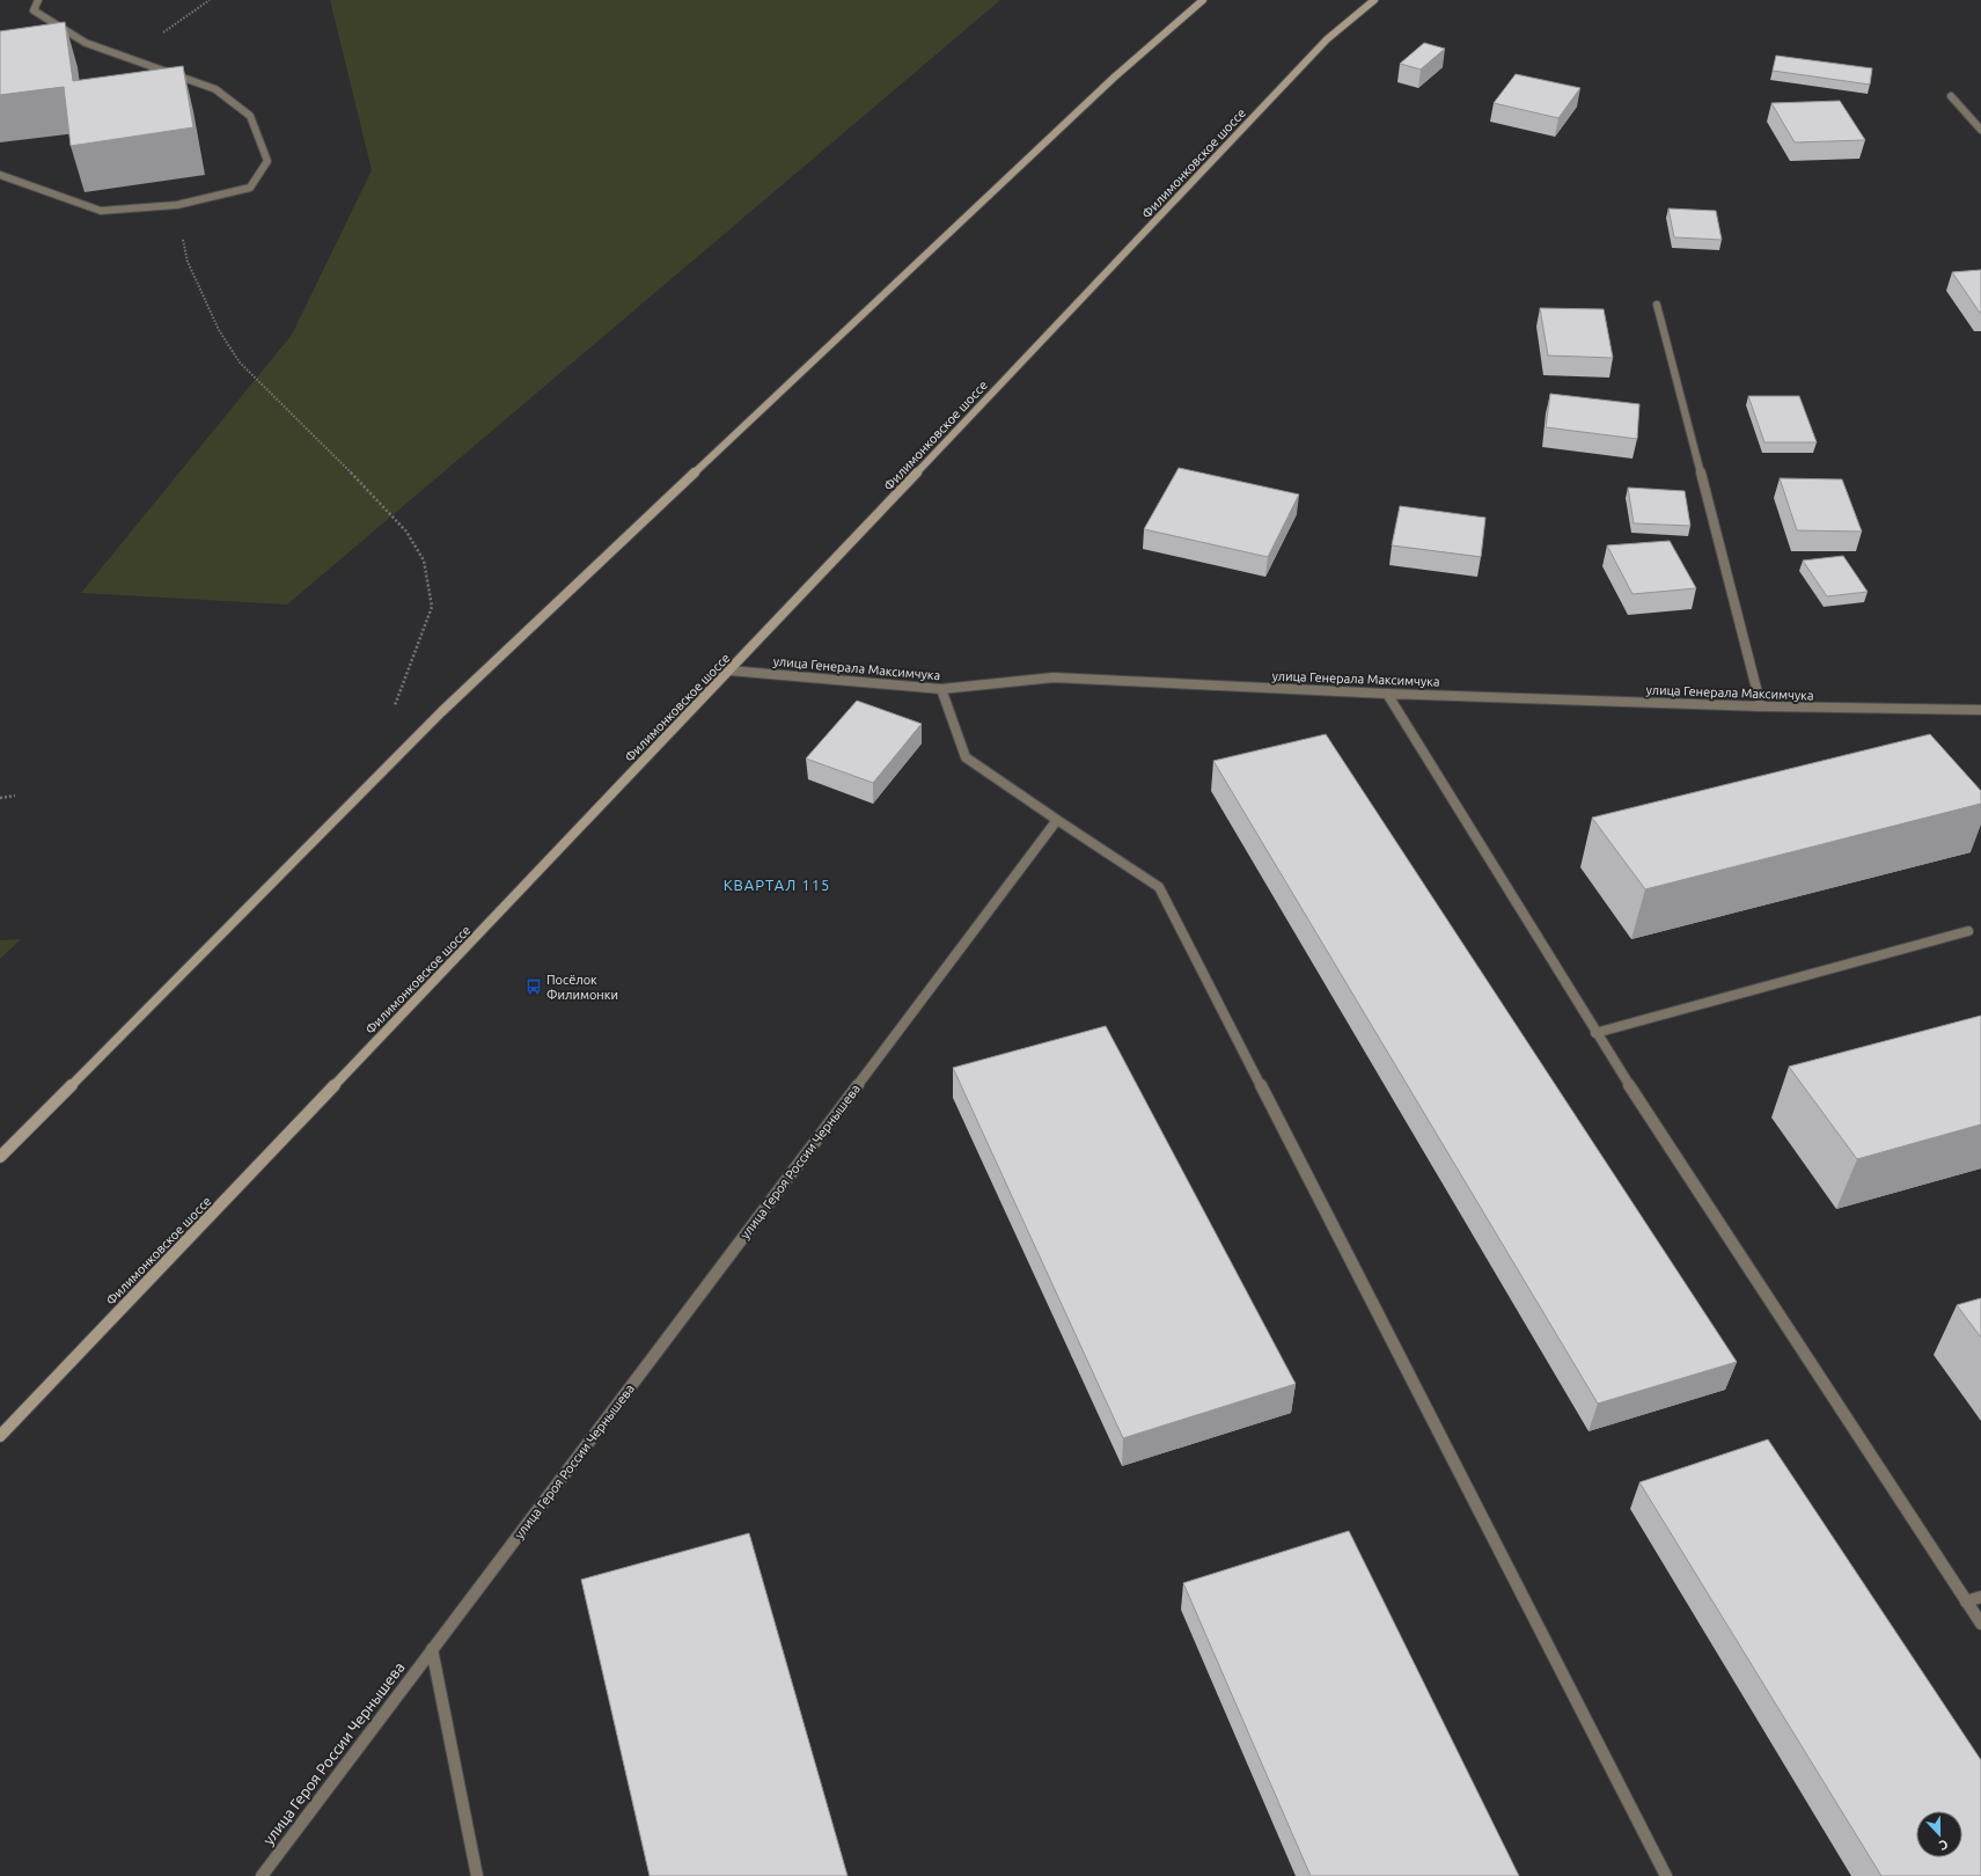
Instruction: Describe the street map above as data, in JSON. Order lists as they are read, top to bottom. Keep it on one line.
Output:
{"streets":{"main road":["Филимонковское шоссе"],"street":["улица Генерала Максимчука","улица Героя России Чернышева"]},"crossings":[["Филимонковское шоссе","улица Генерала Максимчука"]],"districts":["КВАРТАЛ 115"],"places":{"bus stop":["Посёлок Филимонки"]},"north":"bottom"}
